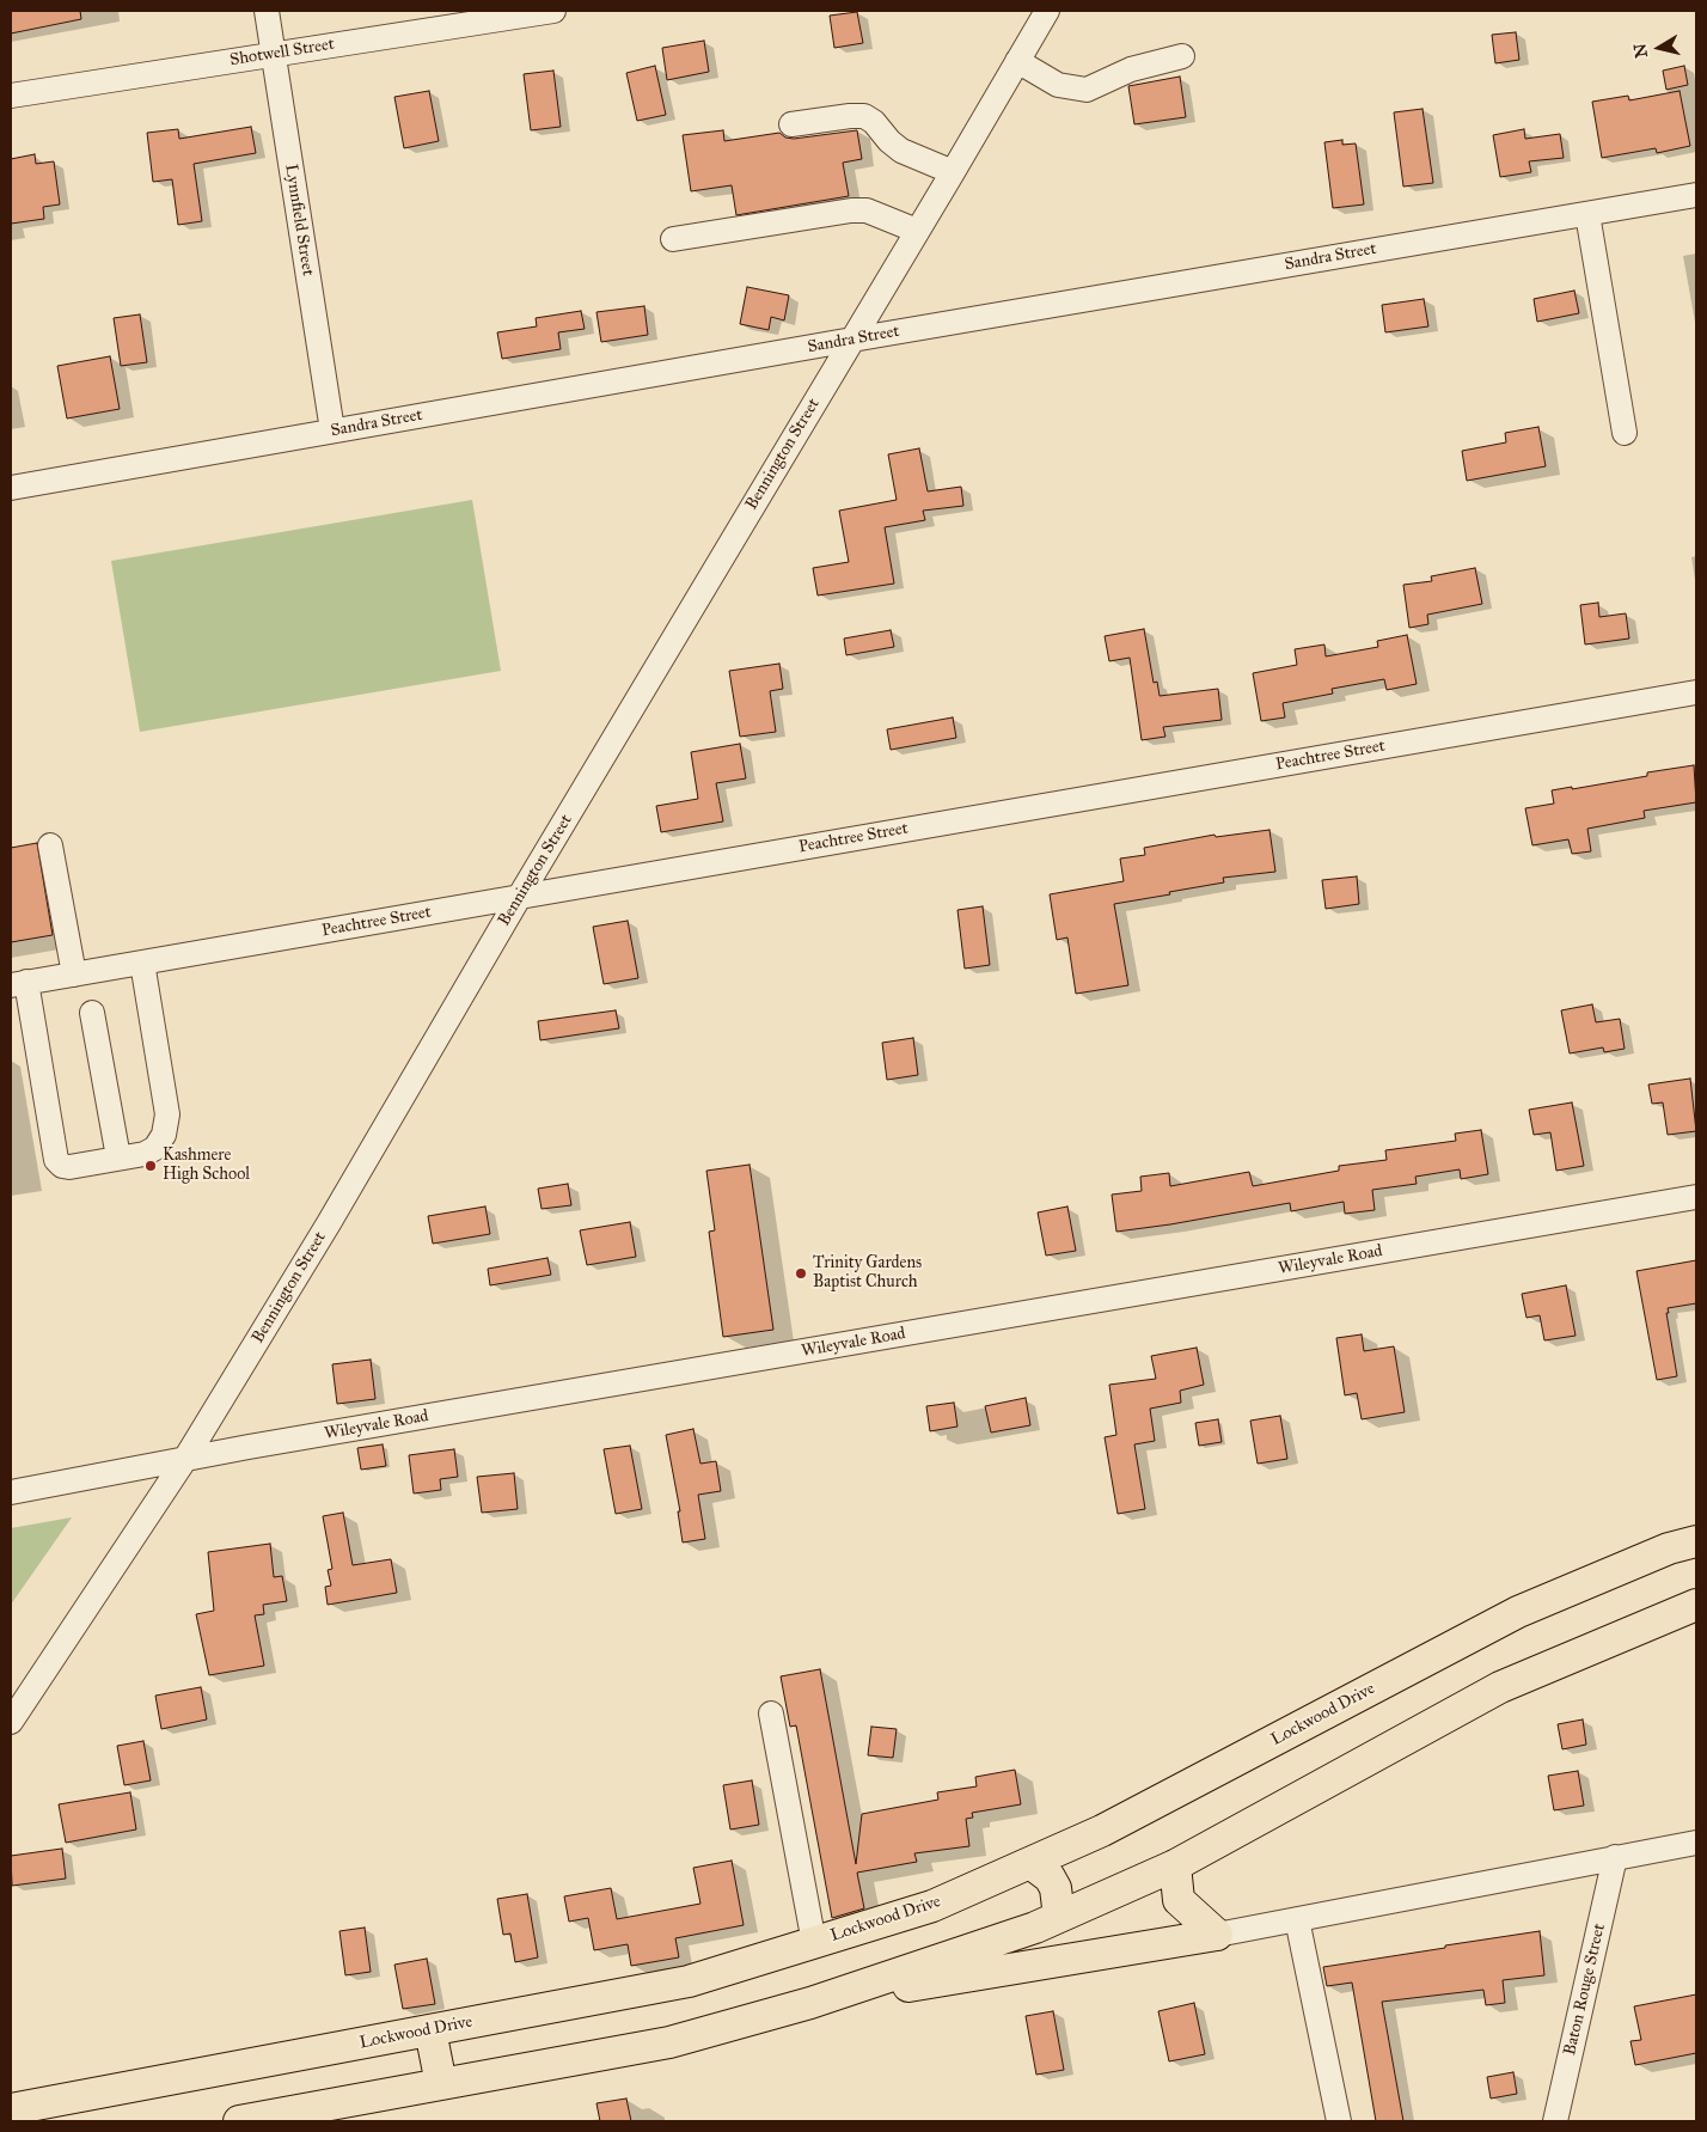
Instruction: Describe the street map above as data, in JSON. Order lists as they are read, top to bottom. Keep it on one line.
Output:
{"streets":{"main road":["Lockwood Drive"],"street":["Shotwell Street","Lynnfield Street","Sandra Street","Bennington Street","Peachtree Street","Wileyvale Road","Baton Rouge Street"]},"crossings":[["Shotwell Street","Lynnfield Street"],["Lynnfield Street","Sandra Street"],["Sandra Street","Bennington Street"],["Bennington Street","Peachtree Street"],["Bennington Street","Wileyvale Road"]],"places":["Kashmere High School","Trinity Gardens Baptist Church"],"north":"left"}
